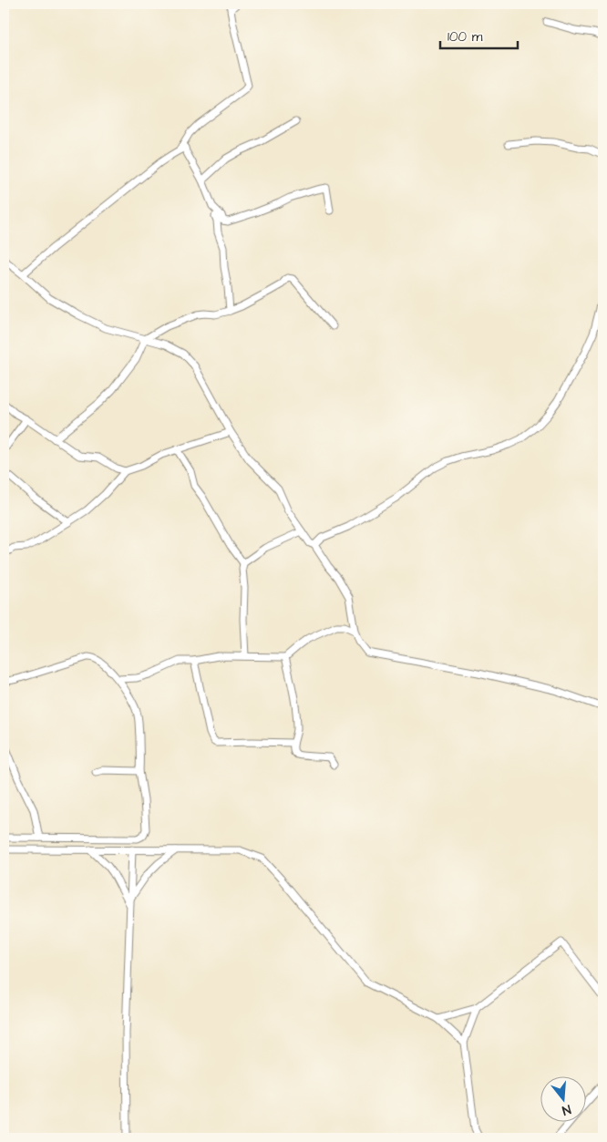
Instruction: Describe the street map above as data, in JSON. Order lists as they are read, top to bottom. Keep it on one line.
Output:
{"scale_bar":"100 m","north":"bottom"}
